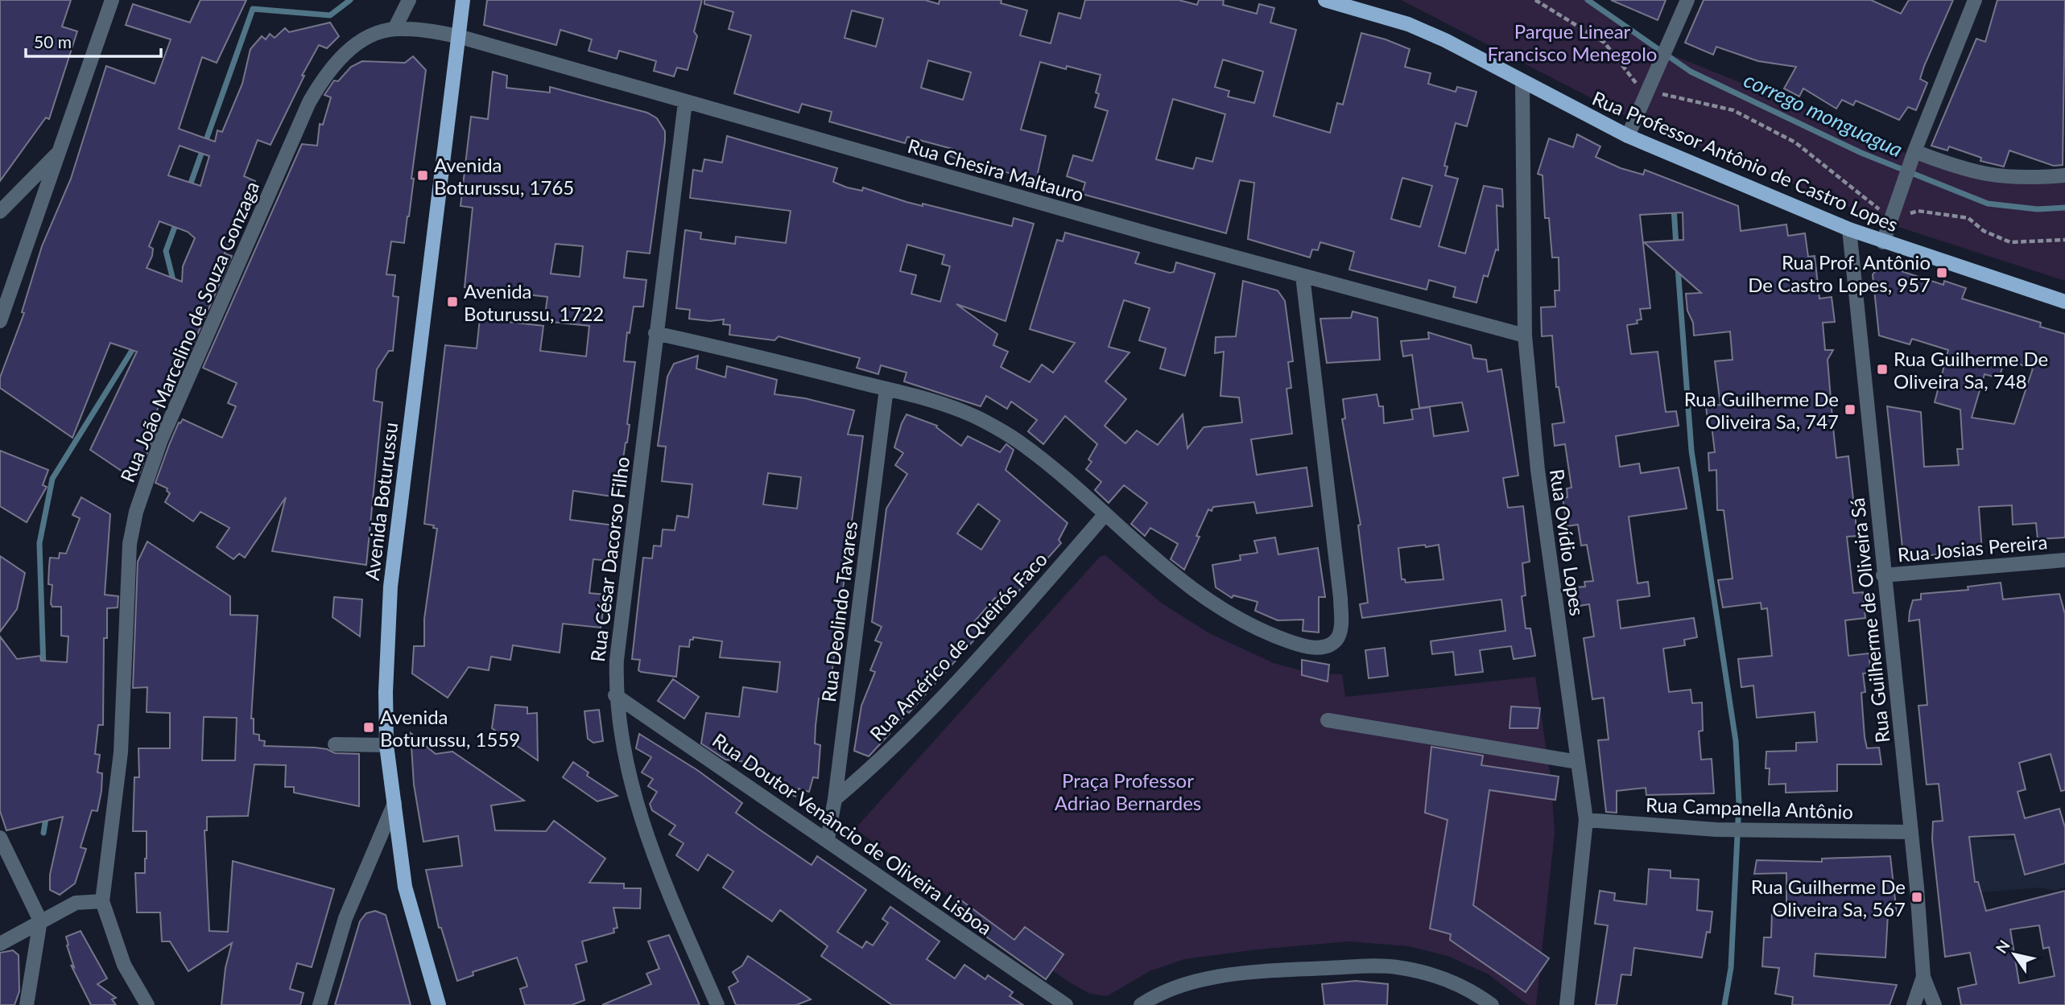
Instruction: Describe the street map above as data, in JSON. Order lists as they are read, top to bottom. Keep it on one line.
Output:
{"streets":{"main road":["Rua Professor Antônio de Castro Lopes","Avenida Boturussu"],"street":["Rua Chesira Maltauro","Rua João Marcelino de Souza Gonzaga","Rua Ovídio Lopes","Rua Josias Pereira","Rua César Dacorso Filho","Rua Deolindo Tavares","Rua Guilherme de Oliveira Sá","Rua Américo de Queirós Faco","Rua Campanella Antônio","Rua Doutor Venâncio de Oliveira Lisboa"]},"crossings":[["Rua Professor Antônio de Castro Lopes","Rua Ovídio Lopes"],["Rua Professor Antônio de Castro Lopes","Rua Guilherme de Oliveira Sá"],["Rua Chesira Maltauro","Rua João Marcelino de Souza Gonzaga"],["Rua Chesira Maltauro","Avenida Boturussu"],["Rua Chesira Maltauro","Rua Ovídio Lopes"],["Rua Chesira Maltauro","Rua César Dacorso Filho"],["Rua João Marcelino de Souza Gonzaga","Avenida Boturussu"],["Rua Ovídio Lopes","Rua Campanella Antônio"],["Rua Josias Pereira","Rua Guilherme de Oliveira Sá"],["Rua César Dacorso Filho","Rua Doutor Venâncio de Oliveira Lisboa"],["Rua Deolindo Tavares","Rua Américo de Queirós Faco"],["Rua Deolindo Tavares","Rua Doutor Venâncio de Oliveira Lisboa"],["Rua Guilherme de Oliveira Sá","Rua Campanella Antônio"]],"water":["corrego monguagua"],"parks":["Parque Linear Francisco Menegolo","Praça Professor Adriao Bernardes"],"places":{"transit":["Avenida Boturussu, 1765","Rua Prof. Antônio De Castro Lopes, 957","Avenida Boturussu, 1722","Rua Guilherme De Oliveira Sa, 748","Rua Guilherme De Oliveira Sa, 747","Avenida Boturussu, 1559","Rua Guilherme De Oliveira Sa, 567"]},"scale_bar":"50 m","north":"top left"}
